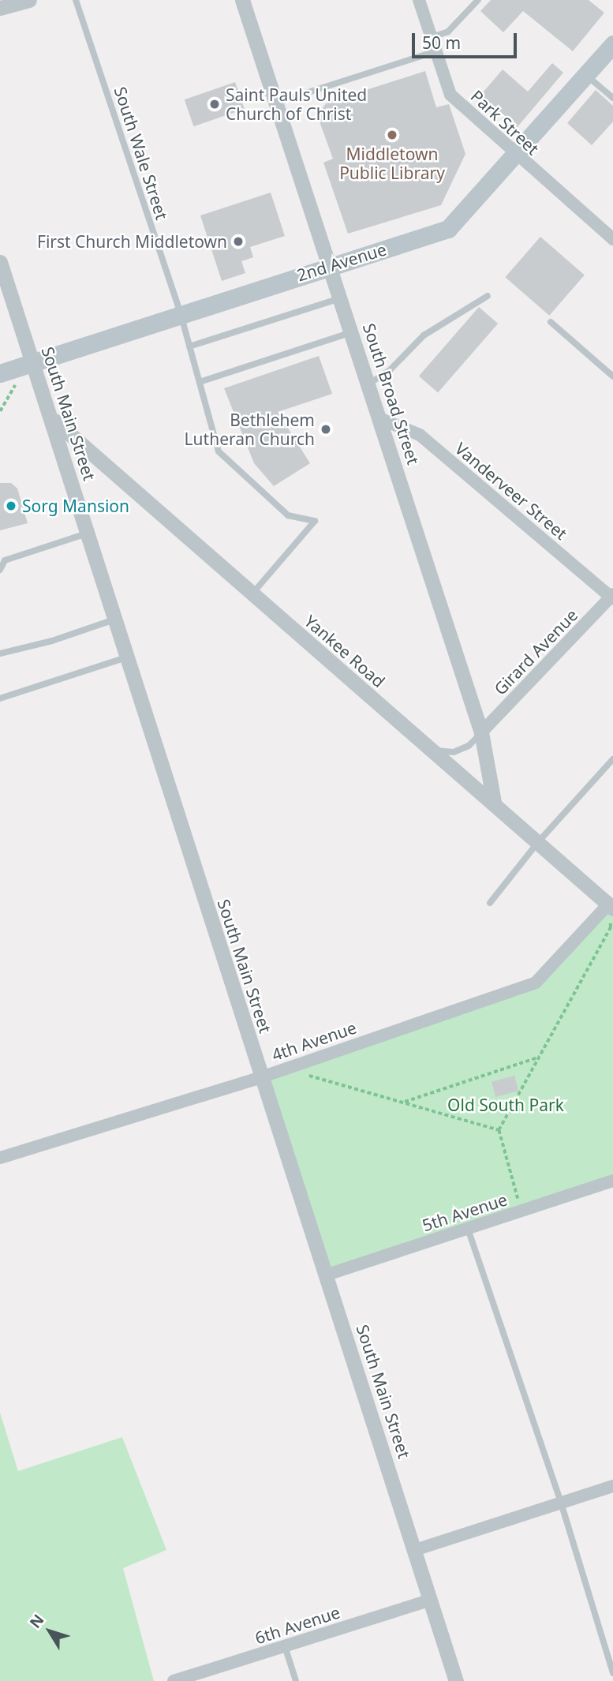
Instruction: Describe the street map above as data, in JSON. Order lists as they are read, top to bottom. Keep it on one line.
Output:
{"streets":{"main road":["2nd Avenue"],"street":["Park Street","South Broad Street","South Main Street","Vanderveer Street","Yankee Road","Girard Avenue","4th Avenue","5th Avenue","6th Avenue"],"lane":["South Wale Street"]},"crossings":[["Park Street","2nd Avenue"],["South Wale Street","2nd Avenue"],["South Wale Street","Yankee Road"],["2nd Avenue","South Broad Street"],["2nd Avenue","South Main Street"],["South Broad Street","Vanderveer Street"],["South Broad Street","Yankee Road"],["South Broad Street","Girard Avenue"],["South Main Street","Yankee Road"],["South Main Street","4th Avenue"],["South Main Street","5th Avenue"],["South Main Street","6th Avenue"],["Vanderveer Street","Girard Avenue"],["Yankee Road","4th Avenue"]],"parks":["Old South Park"],"places":["Saint Pauls United Church of Christ","Middletown Public Library","First Church Middletown","Bethlehem Lutheran Church","Sorg Mansion"],"scale_bar":"50 m","north":"top left"}
